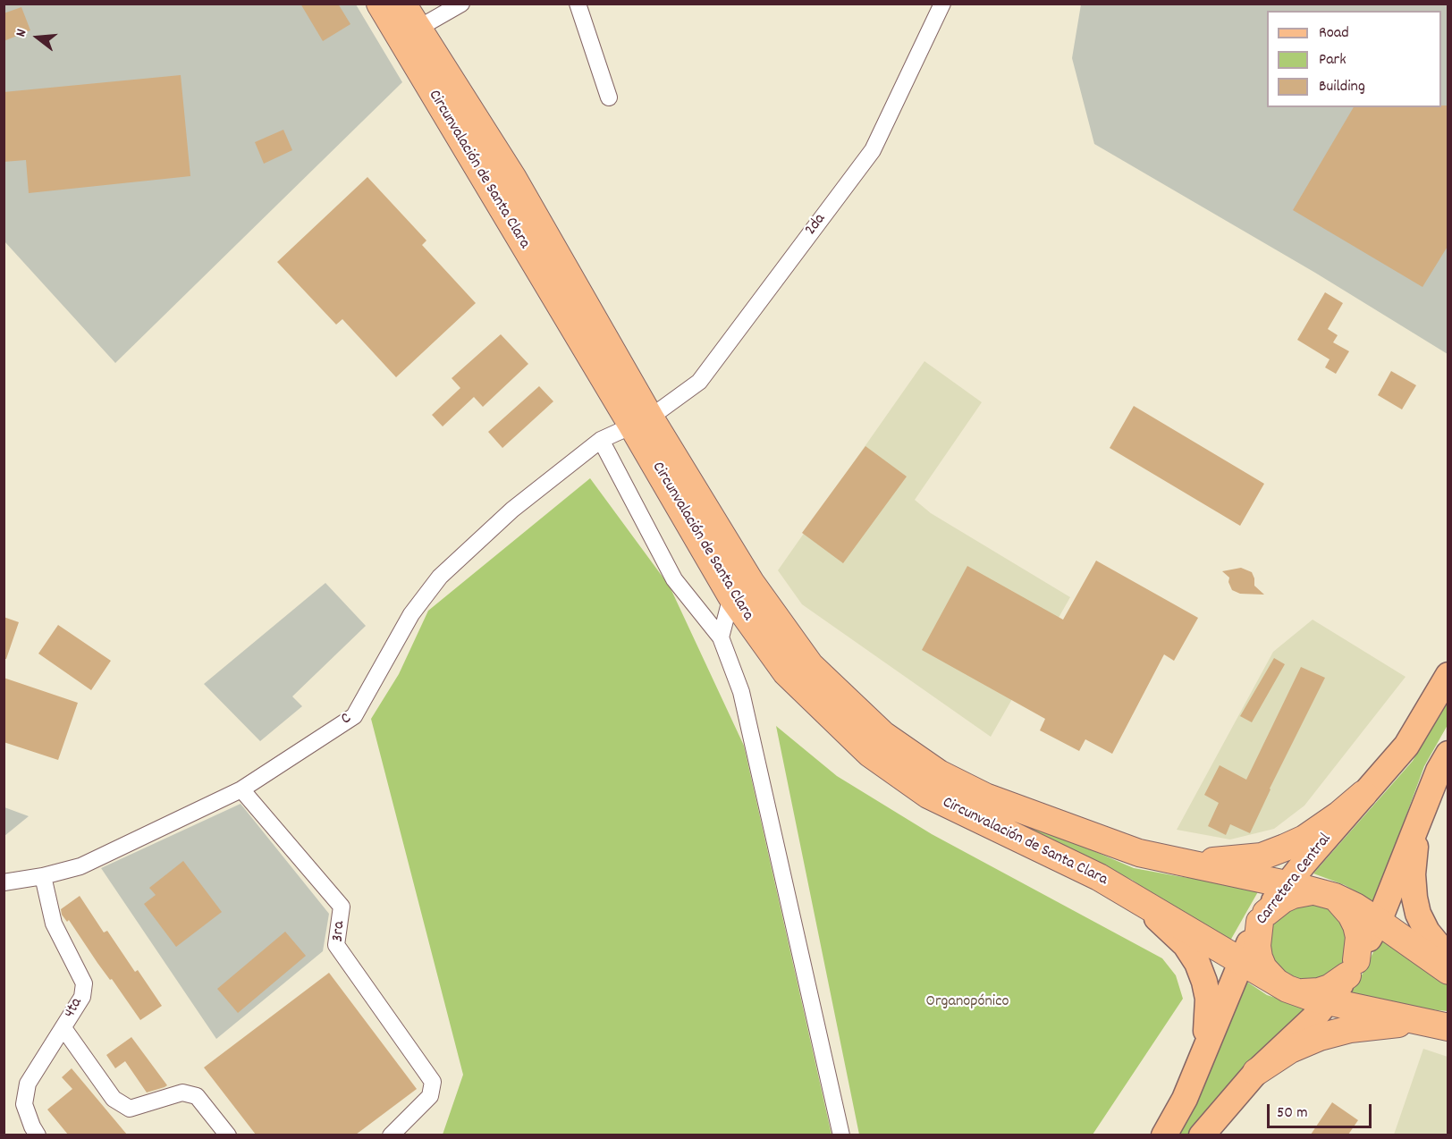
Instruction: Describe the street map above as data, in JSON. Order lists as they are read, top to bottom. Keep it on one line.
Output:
{"streets":{"highway":["Circunvalación de Santa Clara"],"main road":["Carretera Central"],"street":["2da","C","3ra","4ta"]},"crossings":[["Circunvalación de Santa Clara","2da"],["Circunvalación de Santa Clara","Carretera Central"],["2da","C"],["C","3ra"],["C","4ta"]],"parks":["Organopónico"],"legend":["Road","Park","Building"],"scale_bar":"50 m","north":"left"}
